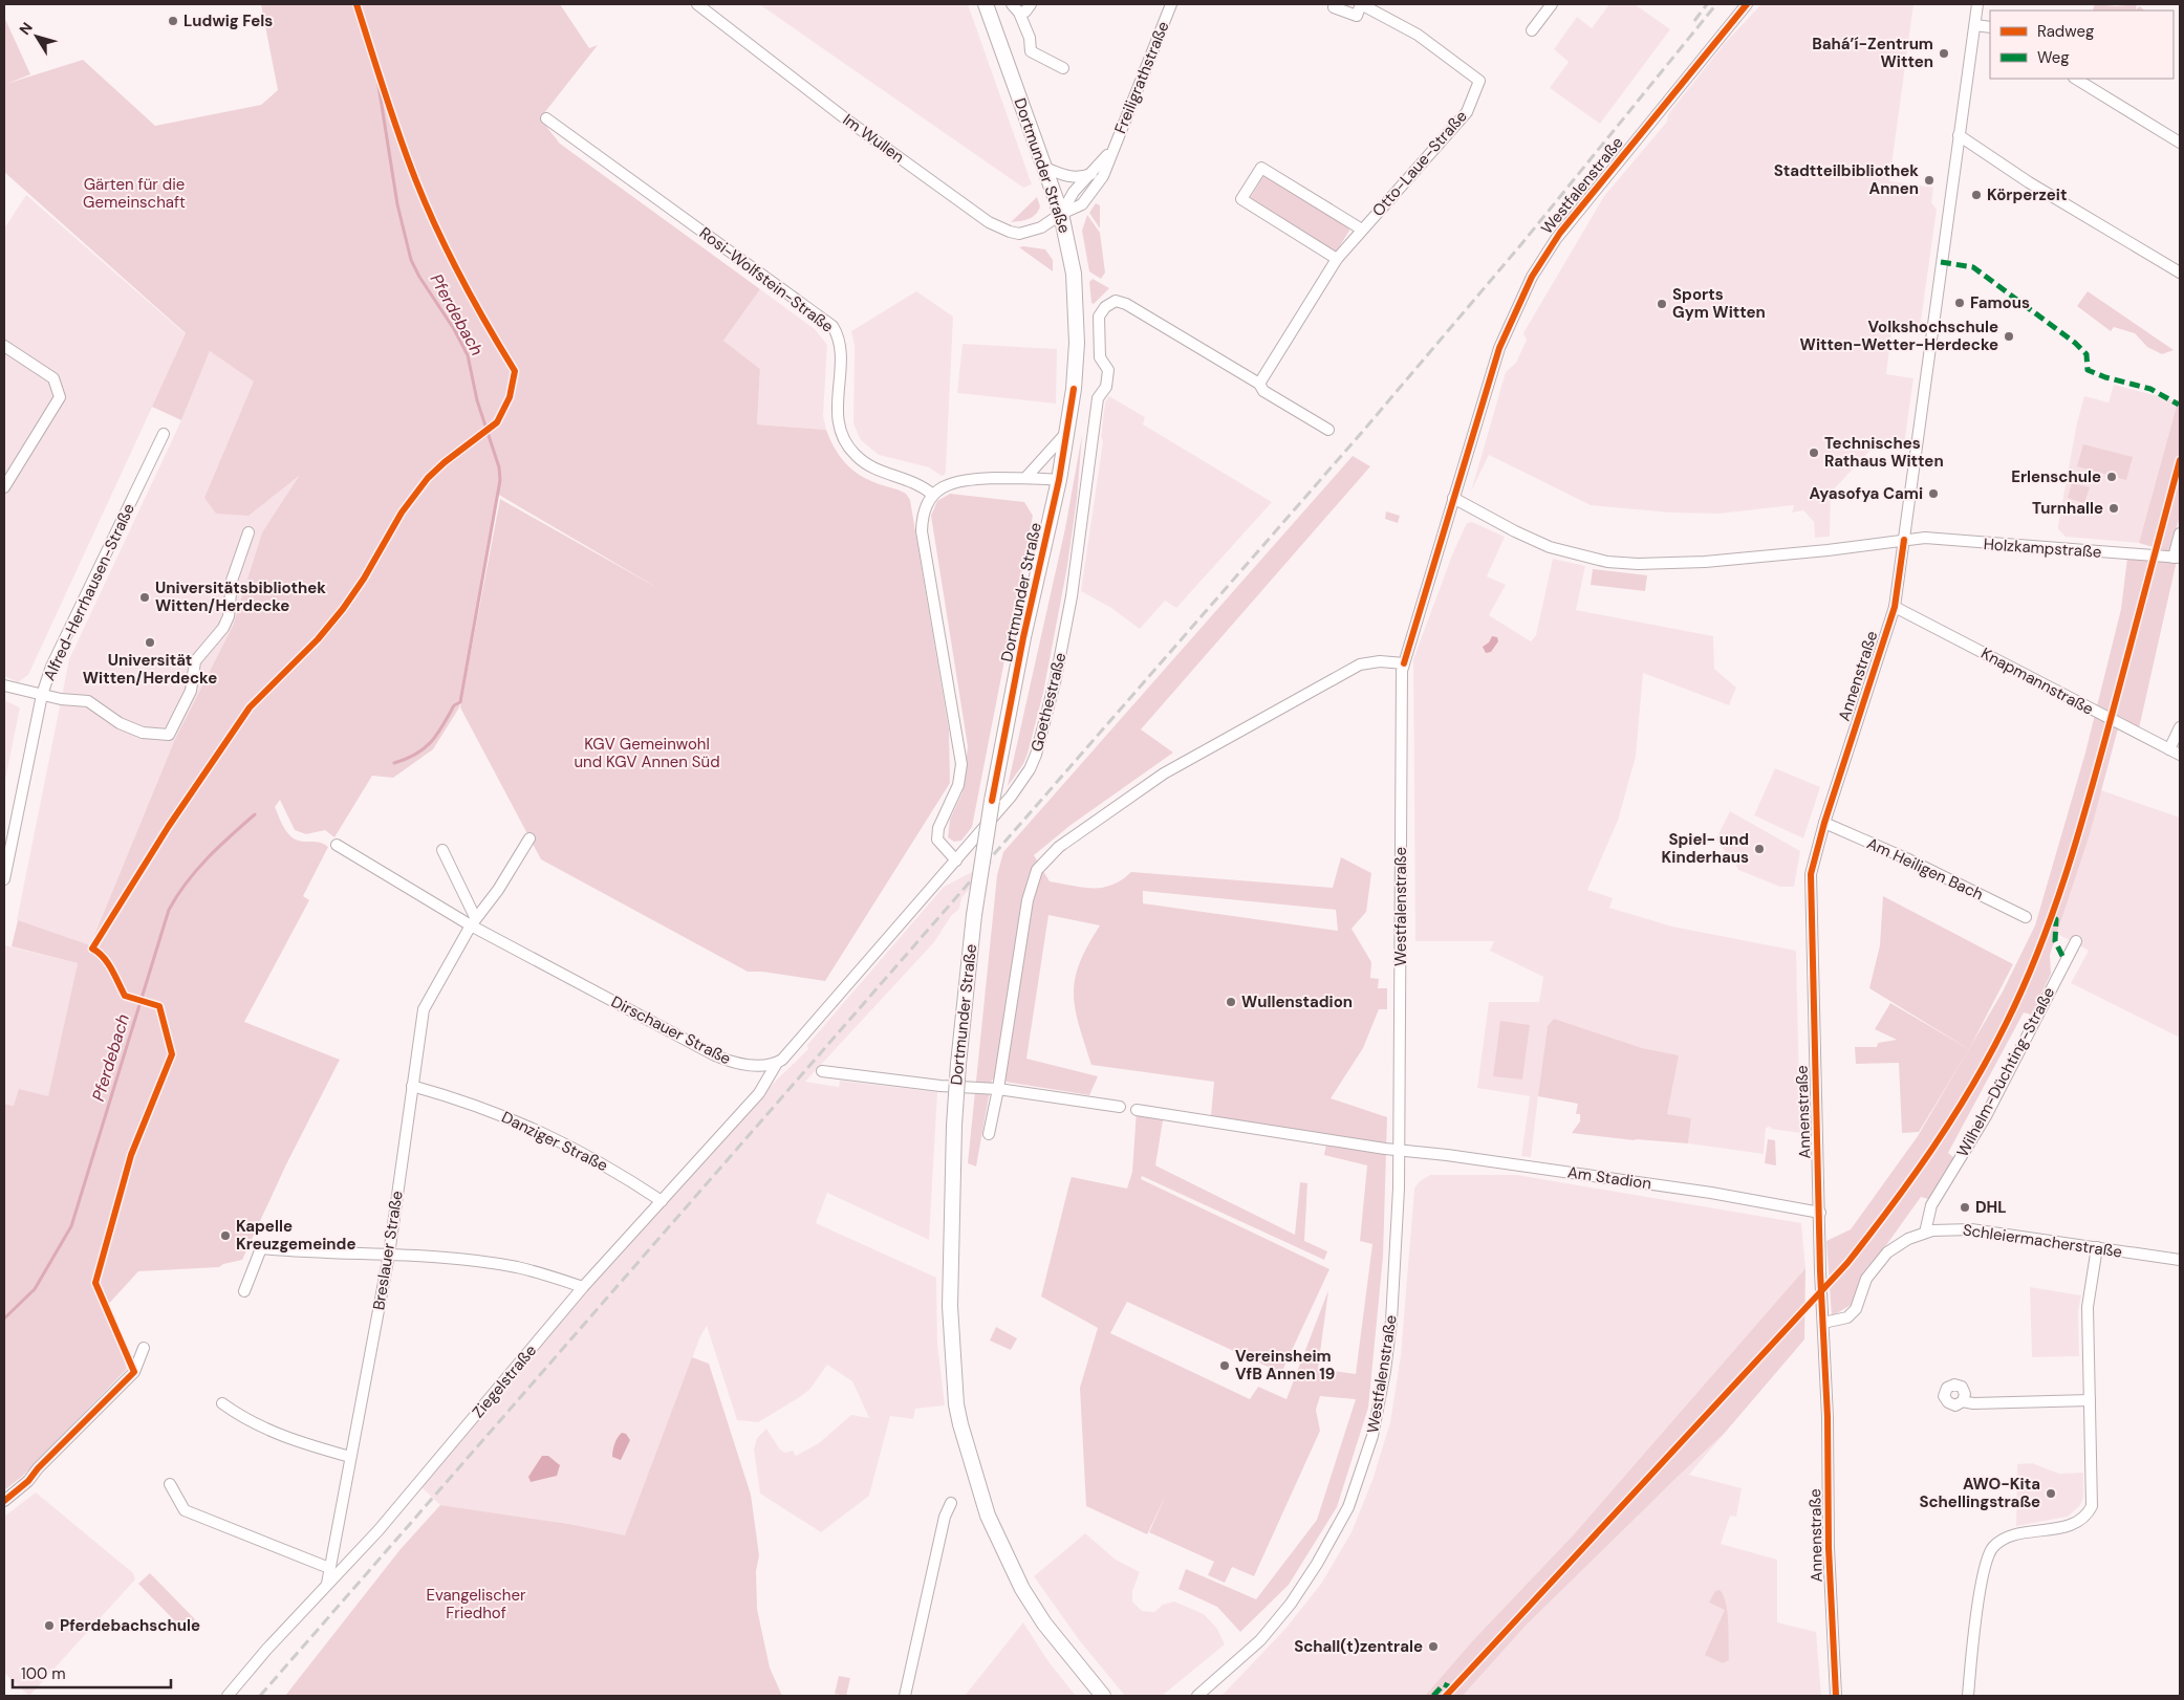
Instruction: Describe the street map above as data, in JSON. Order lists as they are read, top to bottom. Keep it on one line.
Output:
{"streets":{"main road":["Dortmunder Straße"],"street":["Freiligrathstraße","Im Wullen","Otto-Laue-Straße","Westfalenstraße","Rosi-Wolfstein-Straße","Holzkampstraße","Alfred-Herrhausen-Straße","Annenstraße","Knapmannstraße","Goethestraße","Am Heiligen Bach","Dirschauer Straße","Wilhelm-Düchting-Straße","Danziger Straße","Am Stadion","Schleiermacherstraße","Breslauer Straße","Ziegelstraße"]},"crossings":[["Freiligrathstraße","Im Wullen"],["Freiligrathstraße","Dortmunder Straße"],["Im Wullen","Dortmunder Straße"],["Otto-Laue-Straße","Goethestraße"],["Westfalenstraße","Holzkampstraße"],["Westfalenstraße","Am Stadion"],["Holzkampstraße","Annenstraße"],["Annenstraße","Knapmannstraße"],["Annenstraße","Am Heiligen Bach"],["Annenstraße","Am Stadion"],["Annenstraße","Schleiermacherstraße"],["Dirschauer Straße","Breslauer Straße"],["Dirschauer Straße","Ziegelstraße"],["Wilhelm-Düchting-Straße","Schleiermacherstraße"],["Danziger Straße","Breslauer Straße"],["Danziger Straße","Ziegelstraße"],["Breslauer Straße","Ziegelstraße"]],"water":["Pferdebach"],"parks":["Gärten für die Gemeinschaft","KGV Gemeinwohl und KGV Annen Süd","Evangelischer Friedhof"],"places":["Ludwig Fels","Bahá’í-Zentrum Witten","Stadtteilbibliothek Annen","Körperzeit","Famous","Sports Gym Witten","Volkshochschule Witten-Wetter-Herdecke","Technisches Rathaus Witten","Erlenschule","Ayasofya Cami","Turnhalle","Universitätsbibliothek Witten/Herdecke","Universität Witten/Herdecke","Spiel- und Kinderhaus","Wullenstadion","DHL","Kapelle Kreuzgemeinde","Vereinsheim VfB Annen 19","AWO-Kita Schellingstraße","Pferdebachschule","Schall(t)zentrale"],"legend":["Radweg","Weg"],"scale_bar":"100 m","north":"top left"}
